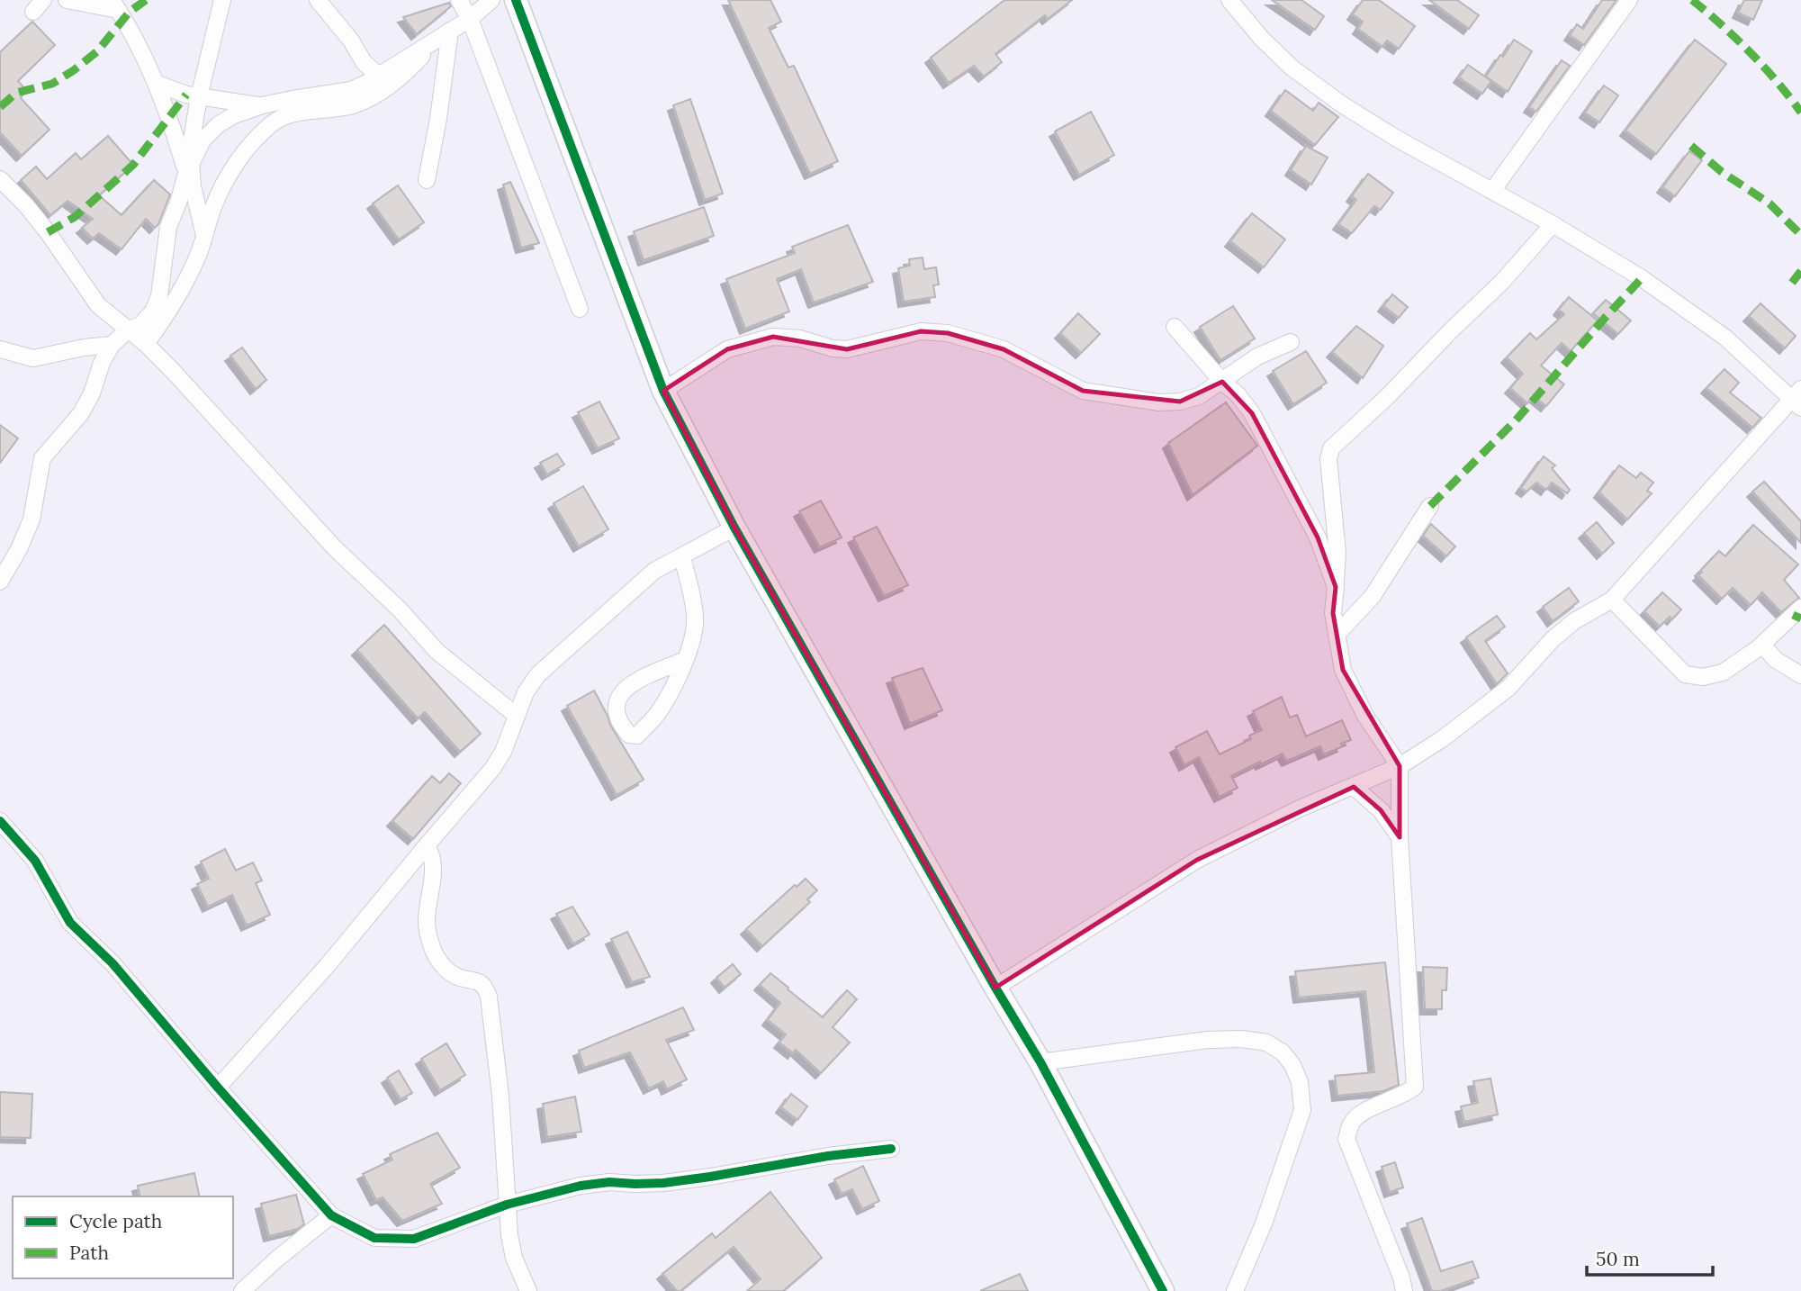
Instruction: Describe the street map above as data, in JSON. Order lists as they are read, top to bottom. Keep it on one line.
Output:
{"legend":["Cycle path","Path"],"scale_bar":"50 m"}
